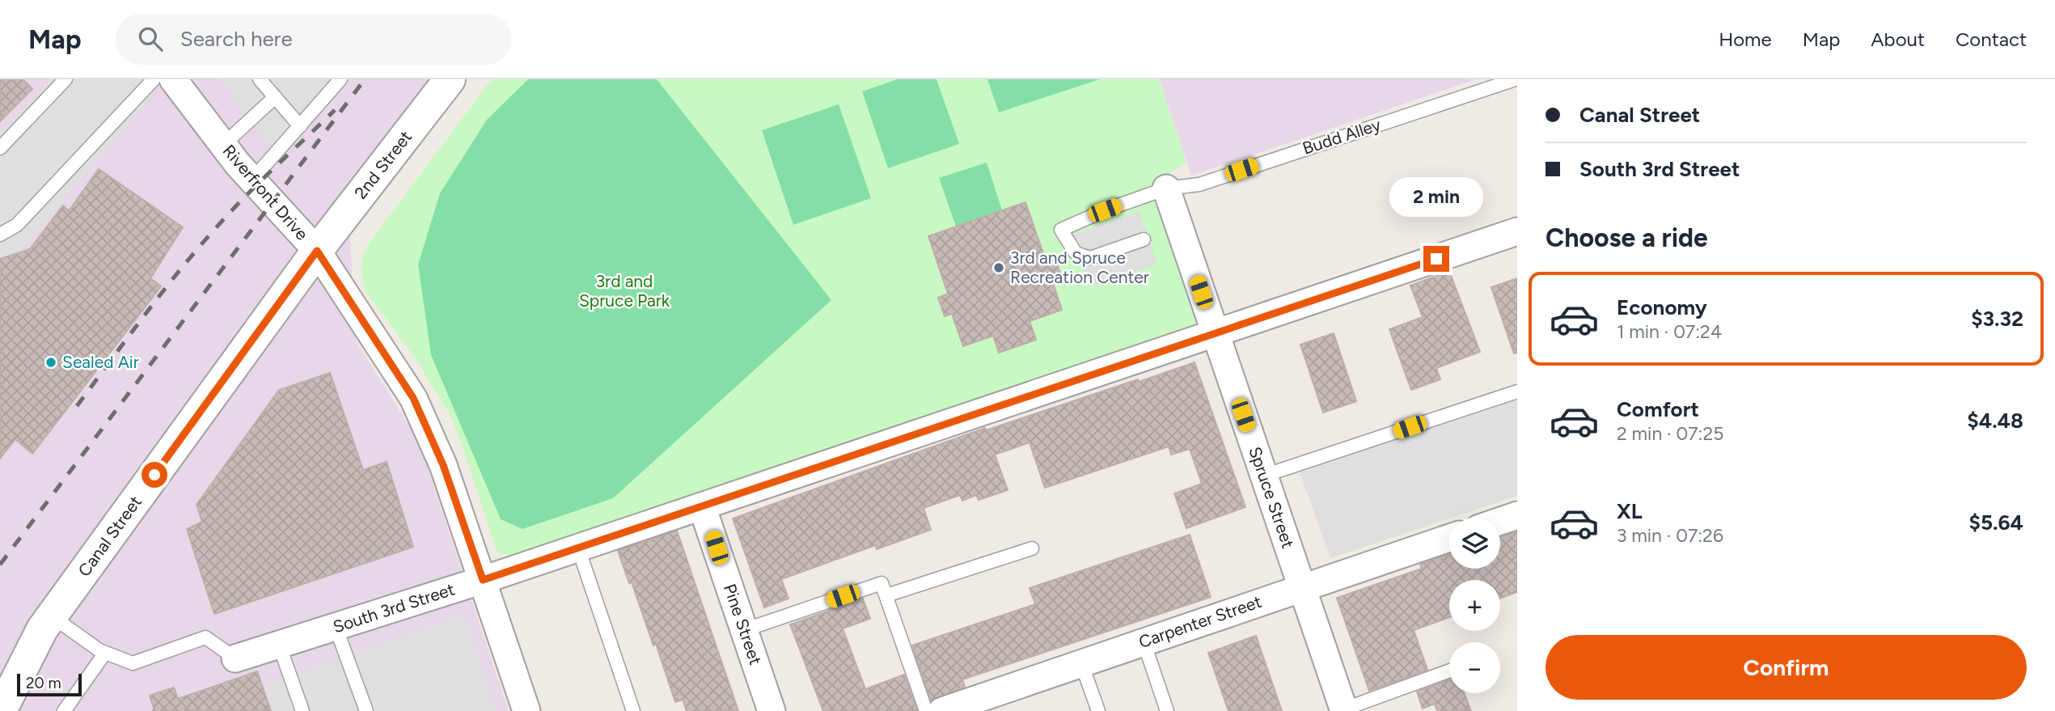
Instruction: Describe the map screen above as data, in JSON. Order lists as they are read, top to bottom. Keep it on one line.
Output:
{"streets":{"street":["2nd Street","Riverfront Drive","Spruce Street","Canal Street","South 3rd Street","Carpenter Street","Pine Street"],"lane":["Budd Alley"]},"crossings":[["Budd Alley","Spruce Street"],["2nd Street","Riverfront Drive"],["2nd Street","Canal Street"],["Riverfront Drive","Canal Street"],["Riverfront Drive","South 3rd Street"],["Spruce Street","South 3rd Street"],["Spruce Street","Carpenter Street"],["South 3rd Street","Pine Street"]],"parks":["3rd and Spruce Park"],"places":["3rd and Spruce Recreation Center","Sealed Air"],"scale_bar":"20 m","page":{"header":"Map","search":"Search here","nav":["Home","Map","About","Contact"],"banner":["Canal Street","South 3rd Street"],"bubble":"2 min","heading":"Choose a ride","list":[{"name":"Economy","note":"1 min · 07:24","value":"$3.32"},{"name":"Comfort","note":"2 min · 07:25","value":"$4.48"},{"name":"XL","note":"3 min · 07:26","value":"$5.64"}],"map_buttons":["+","−"],"buttons":"Confirm","scale":"20 m"}}
